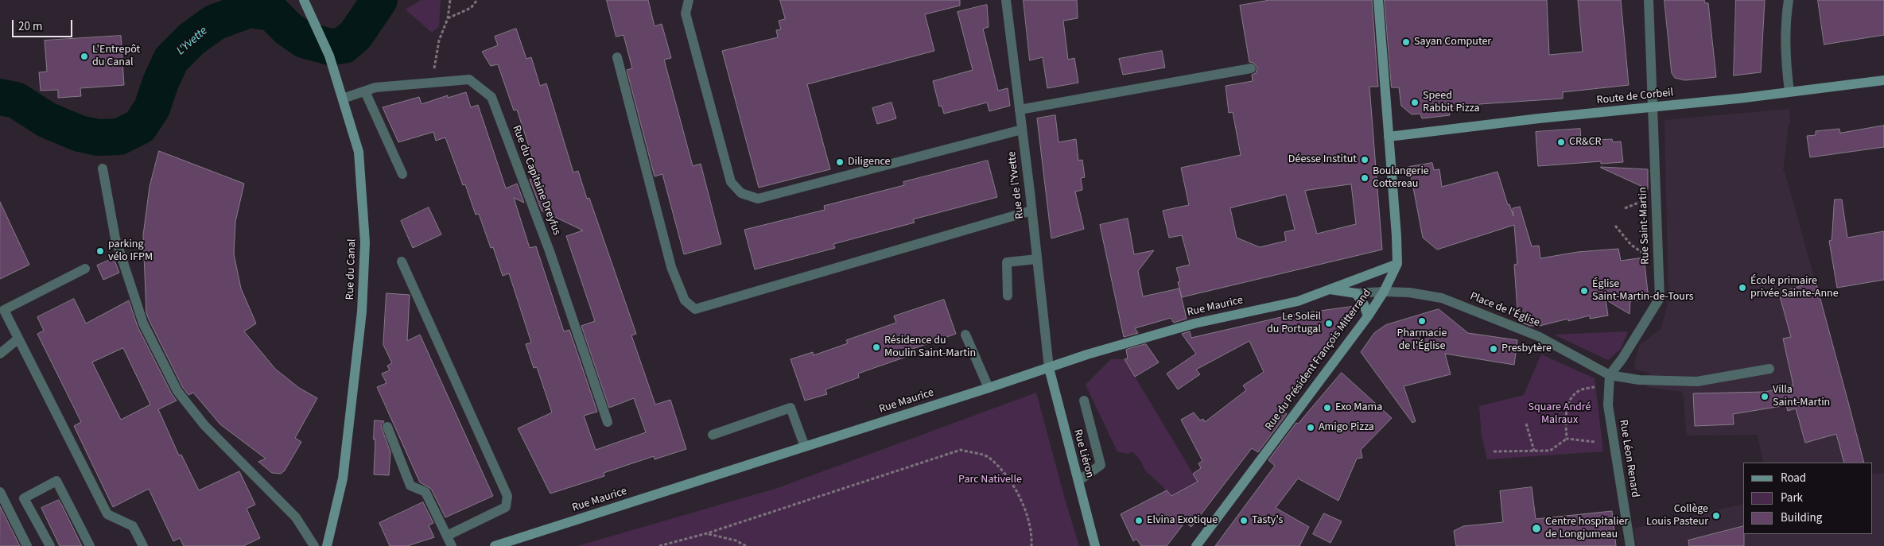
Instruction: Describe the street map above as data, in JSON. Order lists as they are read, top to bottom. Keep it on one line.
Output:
{"streets":{"main road":["Route de Corbeil","Rue du Canal","Rue Maurice","Rue du Président François Mitterrand","Rue Liéron"],"street":["Rue du Capitaine Dreyfus","Rue de l'Yvette","Rue Saint-Martin","Place de l'Église","Rue Léon Renard"]},"crossings":[["Route de Corbeil","Rue Saint-Martin"],["Route de Corbeil","Rue du Président François Mitterrand"],["Rue du Capitaine Dreyfus","Rue du Canal"],["Rue de l'Yvette","Rue Maurice"],["Rue de l'Yvette","Rue Liéron"],["Rue Saint-Martin","Place de l'Église"],["Rue Saint-Martin","Rue Léon Renard"],["Rue Maurice","Place de l'Église"],["Rue Maurice","Rue du Président François Mitterrand"],["Rue Maurice","Rue Liéron"],["Place de l'Église","Rue du Président François Mitterrand"],["Place de l'Église","Rue Léon Renard"]],"water":["L'Yvette"],"parks":["Square André Malraux","Parc Nativelle"],"places":["Sayan Computer","L'Entrepôt du Canal","Speed Rabbit Pizza","CR&CR","Déesse Institut","Diligence","Boulangerie Cottereau","parking vélo IFPM","École primaire privée Sainte-Anne","Église Saint-Martin-de-Tours","Pharmacie de l'Église","Le Soleil du Portugal","Résidence du Moulin Saint-Martin","Presbytère","Villa Saint-Martin","Exo Mama","Amigo Pizza","Collège Louis Pasteur","Elvina Exotique","Tasty's","Centre hospitalier de Longjumeau"],"legend":["Road","Park","Building"],"scale_bar":"20 m"}
